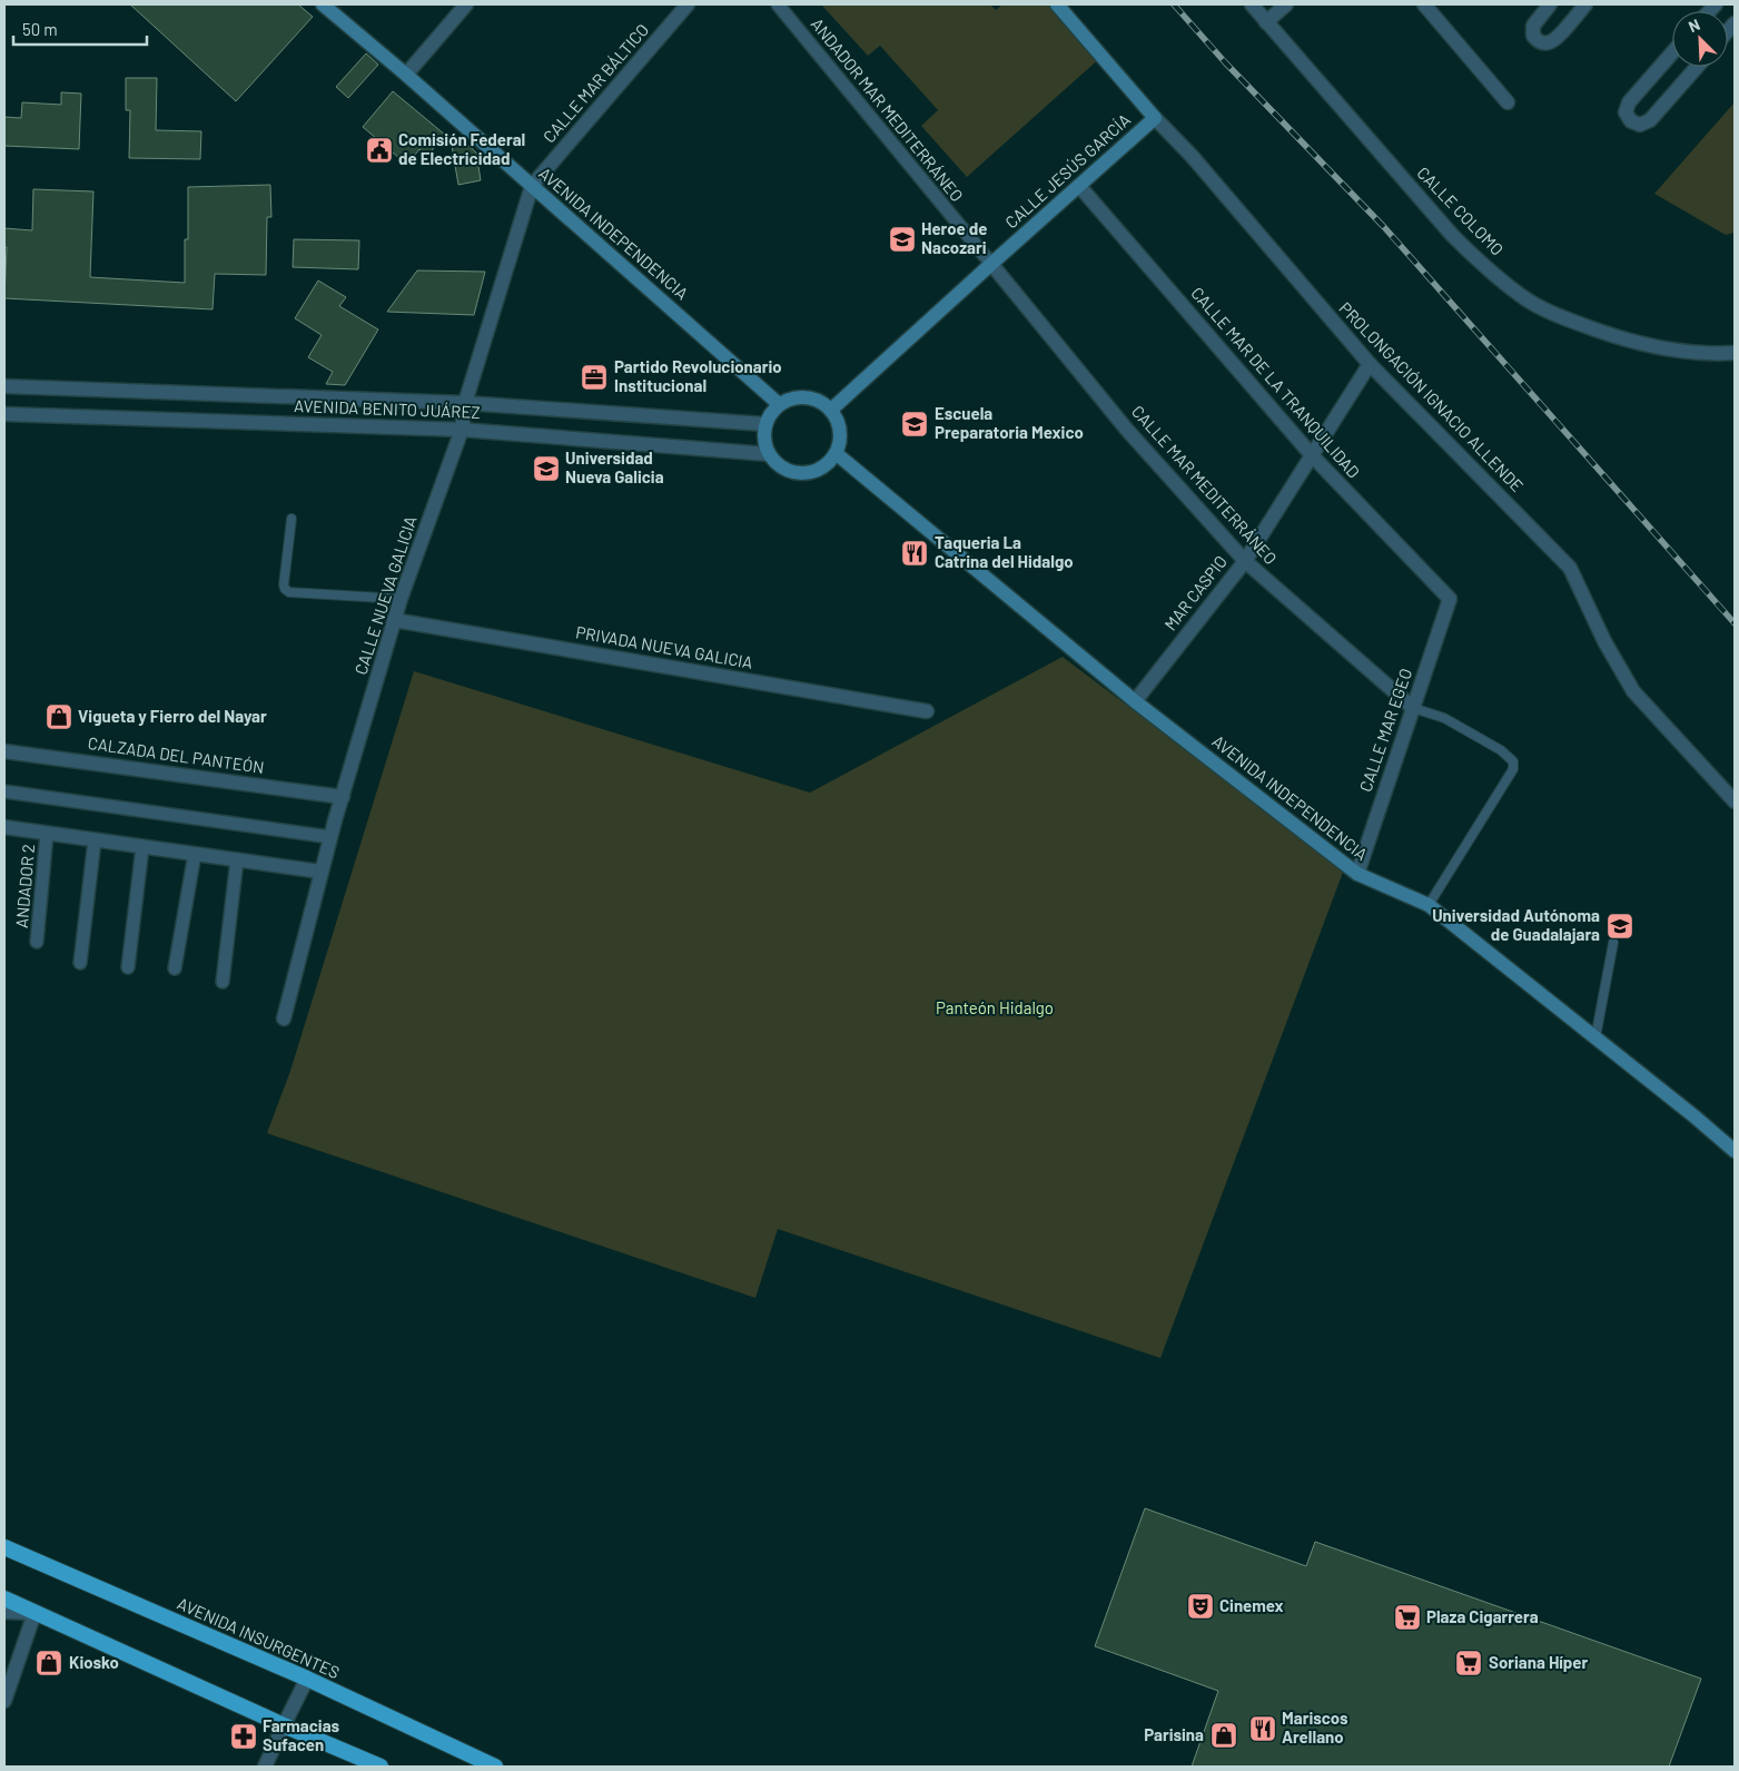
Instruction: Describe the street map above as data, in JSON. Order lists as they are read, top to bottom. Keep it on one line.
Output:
{"streets":{"highway":["AVENIDA INSURGENTES"],"main road":["CALLE JESÚS GARCÍA","AVENIDA INDEPENDENCIA","PROLONGACIÓN IGNACIO ALLENDE"],"street":["CALLE MAR BÁLTICO","ANDADOR MAR MEDITERRÁNEO","CALLE COLOMO","CALLE MAR DE LA TRANQUILIDAD","AVENIDA BENITO JUÁREZ","CALLE MAR MEDITERRÁNEO","MAR CASPIO","CALLE NUEVA GALICIA","PRIVADA NUEVA GALICIA","CALLE MAR EGEO","CALZADA DEL PANTEÓN","ANDADOR 2"]},"crossings":[["CALLE MAR BÁLTICO","AVENIDA INDEPENDENCIA"],["CALLE MAR BÁLTICO","CALLE NUEVA GALICIA"],["ANDADOR MAR MEDITERRÁNEO","CALLE JESÚS GARCÍA"],["ANDADOR MAR MEDITERRÁNEO","CALLE MAR MEDITERRÁNEO"],["CALLE JESÚS GARCÍA","AVENIDA INDEPENDENCIA"],["CALLE JESÚS GARCÍA","CALLE MAR DE LA TRANQUILIDAD"],["CALLE JESÚS GARCÍA","PROLONGACIÓN IGNACIO ALLENDE"],["CALLE JESÚS GARCÍA","AVENIDA BENITO JUÁREZ"],["CALLE JESÚS GARCÍA","CALLE MAR MEDITERRÁNEO"],["AVENIDA INDEPENDENCIA","AVENIDA BENITO JUÁREZ"],["AVENIDA INDEPENDENCIA","MAR CASPIO"],["AVENIDA INDEPENDENCIA","CALLE NUEVA GALICIA"],["AVENIDA INDEPENDENCIA","CALLE MAR EGEO"],["CALLE MAR DE LA TRANQUILIDAD","MAR CASPIO"],["CALLE MAR DE LA TRANQUILIDAD","CALLE MAR EGEO"],["PROLONGACIÓN IGNACIO ALLENDE","MAR CASPIO"],["AVENIDA BENITO JUÁREZ","CALLE NUEVA GALICIA"],["CALLE MAR MEDITERRÁNEO","MAR CASPIO"],["CALLE MAR MEDITERRÁNEO","CALLE MAR EGEO"],["CALLE NUEVA GALICIA","PRIVADA NUEVA GALICIA"],["CALLE NUEVA GALICIA","CALZADA DEL PANTEÓN"]],"parks":["Panteón Hidalgo"],"places":{"public building":["Comisión Federal de Electricidad"],"school or university":["Heroe de Nacozari","Escuela Preparatoria Mexico","Universidad Nueva Galicia","Universidad Autónoma de Guadalajara"],"office":["Partido Revolucionario Institucional"],"restaurant":["Taqueria La Catrina del Hidalgo","Mariscos Arellano"],"shop":["Vigueta y Fierro del Nayar","Kiosko","Parisina"],"theatre":["Cinemex"],"supermarket":["Plaza Cigarrera","Soriana Híper"],"pharmacy":["Farmacias Sufacen"]},"scale_bar":"50 m","north":"top left"}
